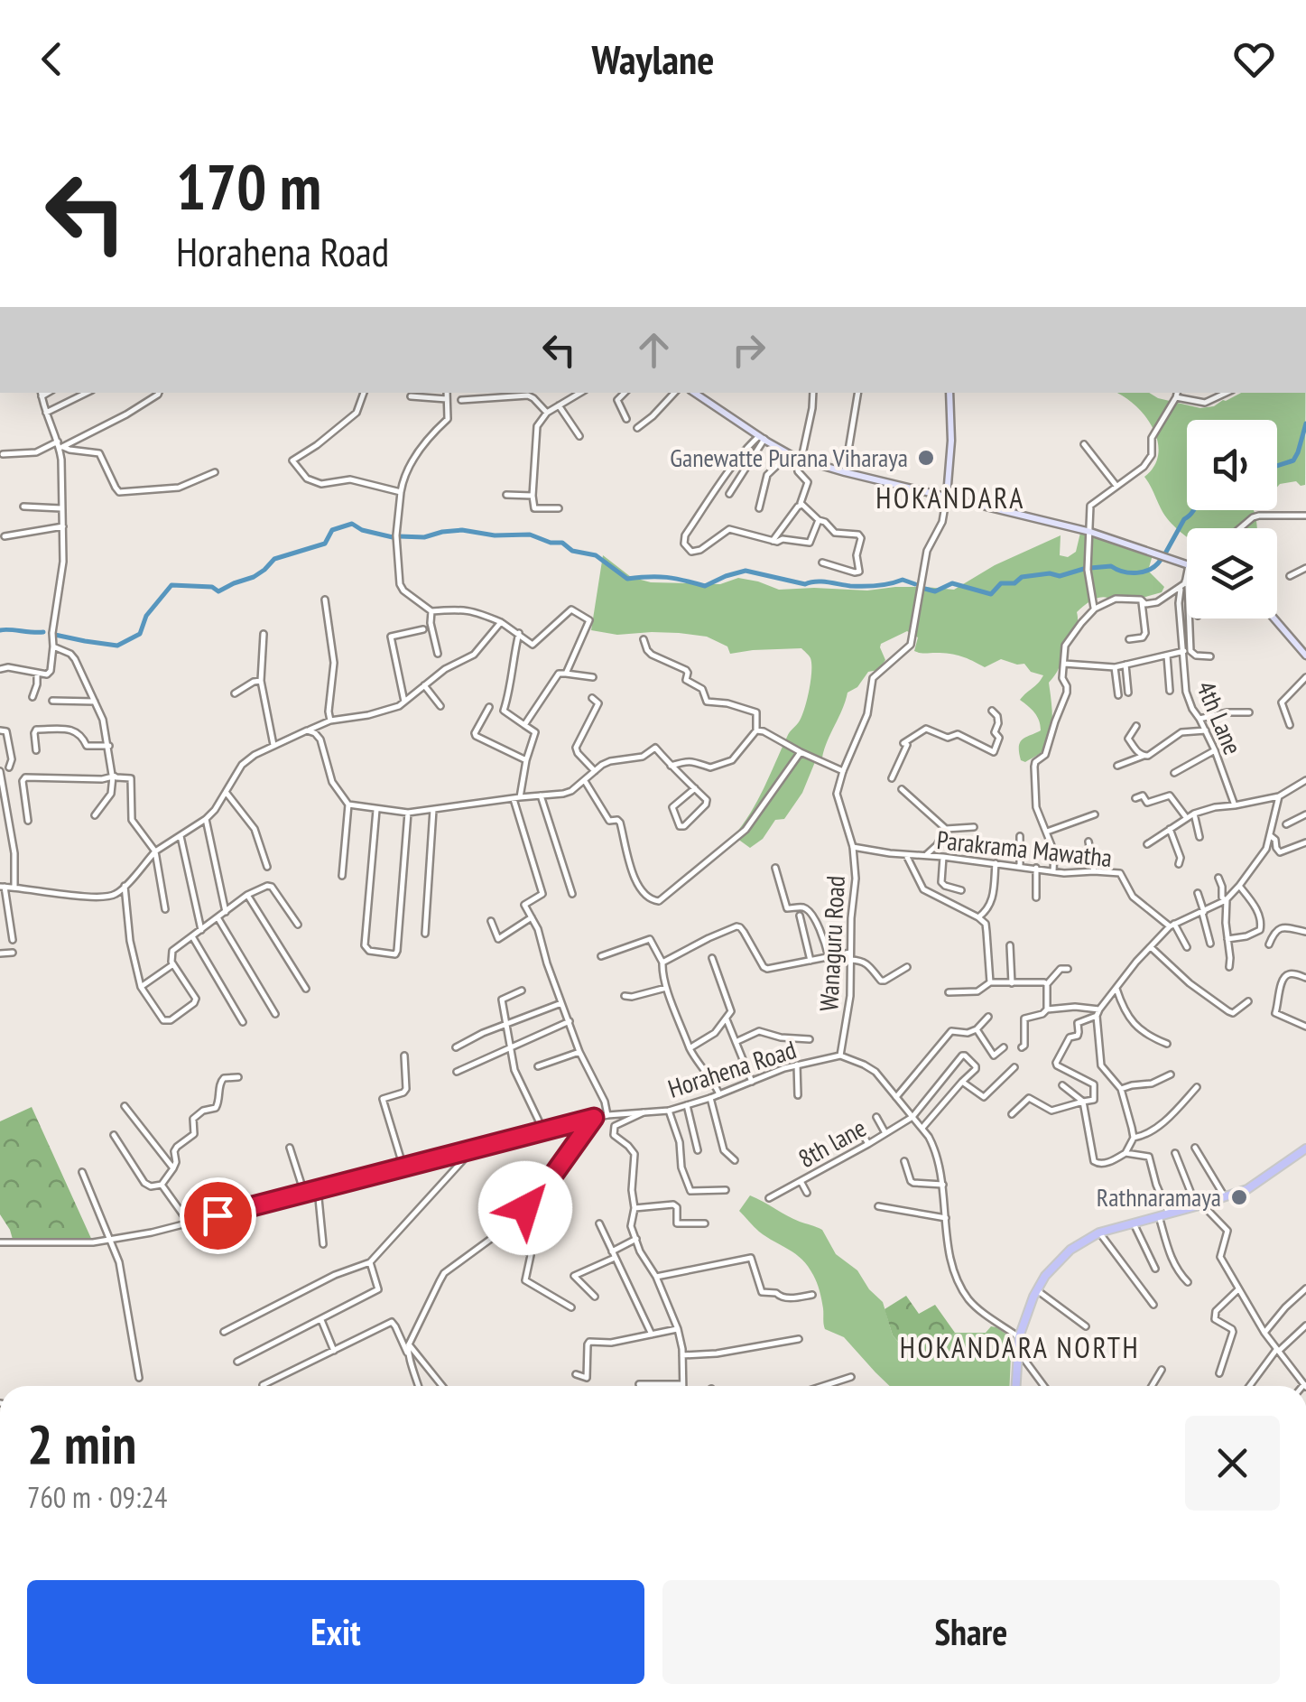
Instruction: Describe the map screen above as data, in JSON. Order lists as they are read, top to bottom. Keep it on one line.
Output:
{"streets":{"street":["4th Lane","Parakrama Mawatha","Wanaguru Road","Horahena Road","8th lane"]},"crossings":[["Parakrama Mawatha","Wanaguru Road"],["Wanaguru Road","Horahena Road"]],"districts":["HOKANDARA","HOKANDARA NORTH"],"places":["Ganewatte Purana Viharaya","Rathnaramaya"],"page":{"header":"Waylane","turn":["170 m","Horahena Road"],"heading":["2 min","760 m · 09:24"],"buttons":["Exit","Share"]}}
